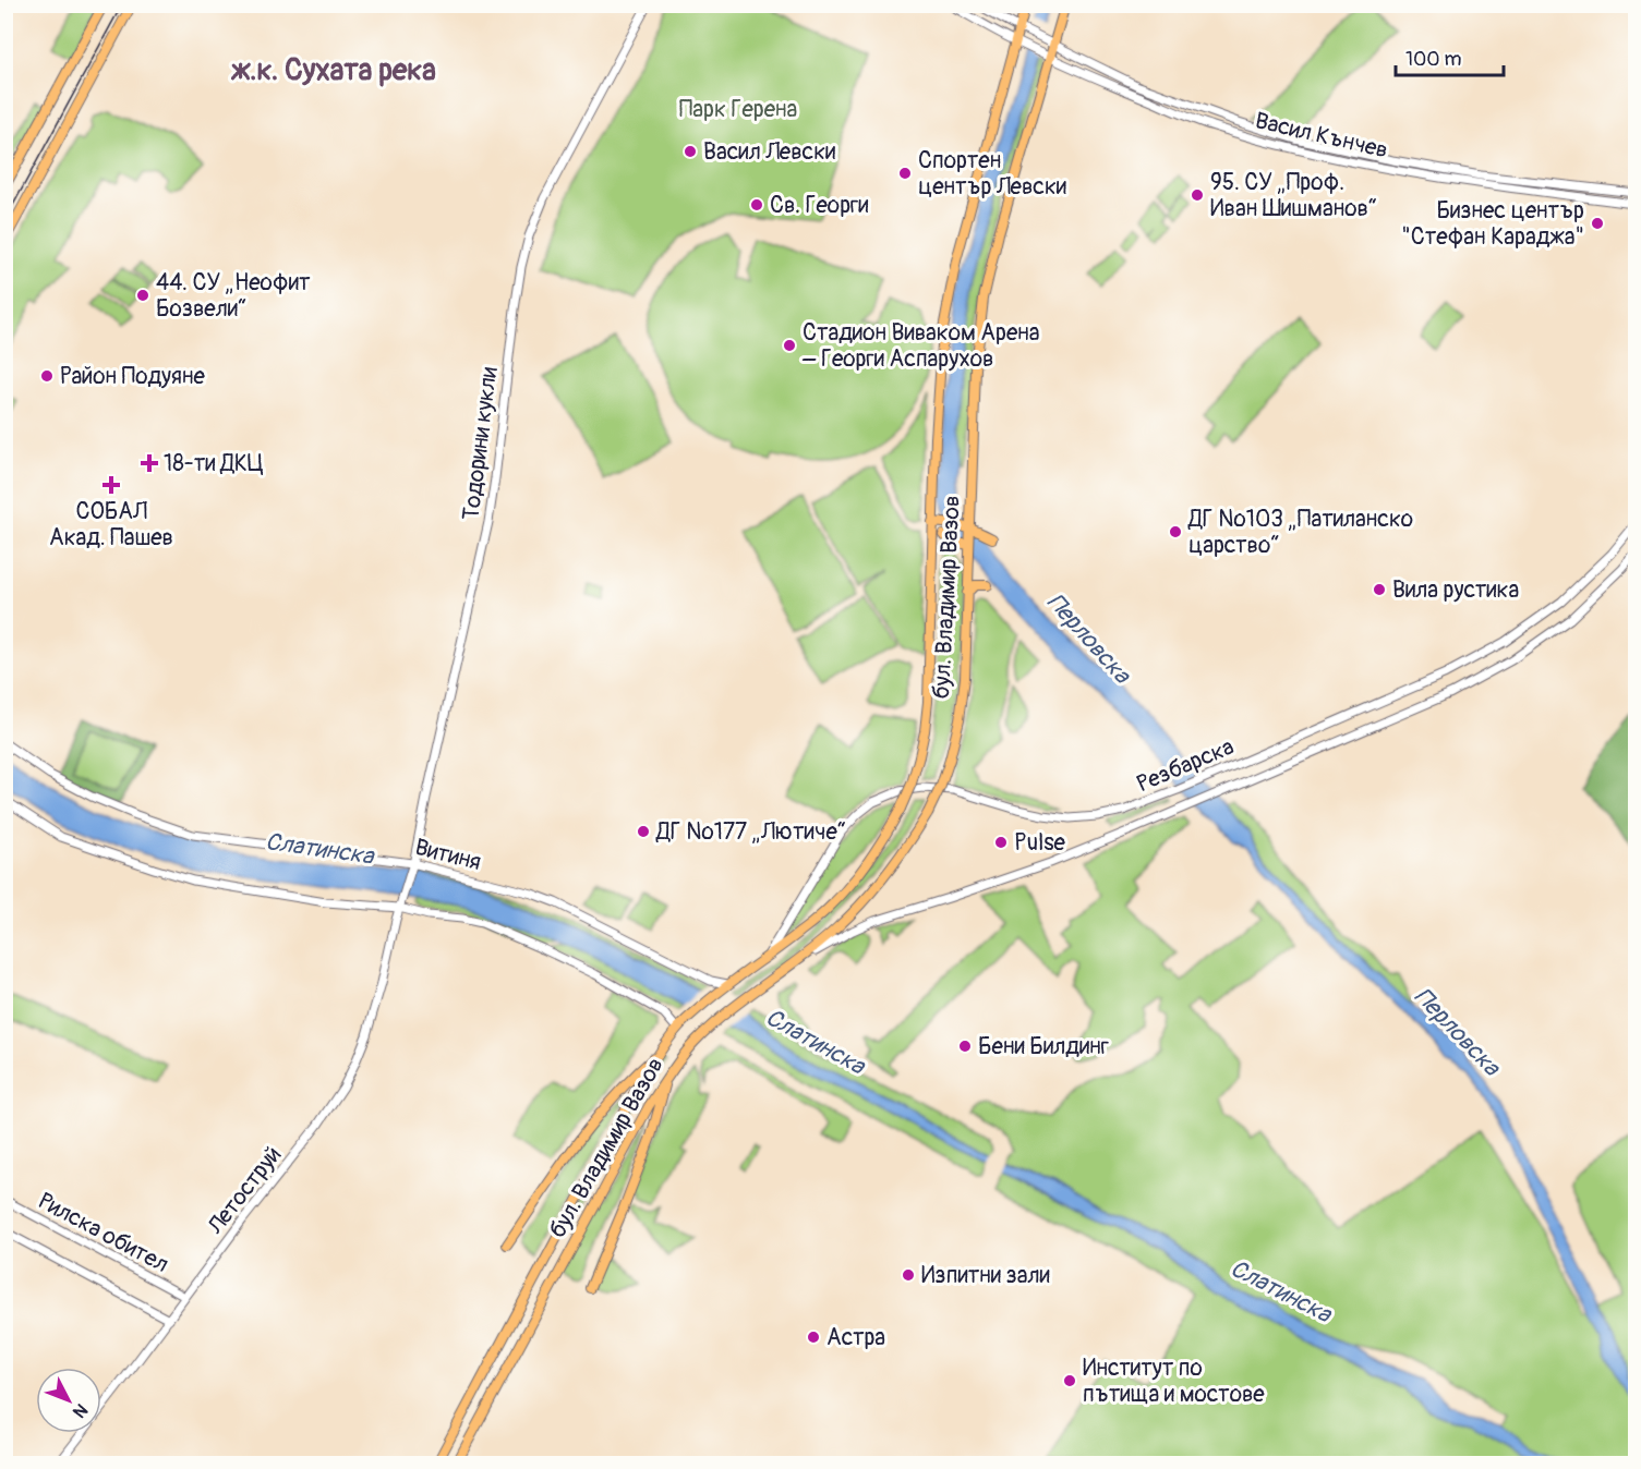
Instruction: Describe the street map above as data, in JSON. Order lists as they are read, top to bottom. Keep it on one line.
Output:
{"streets":{"main road":["бул. Владимир Вазов"],"street":["Васил Кънчев","Тодорини кукли","Резбарска","Витиня","Летоструй","Рилска обител"]},"crossings":[["Васил Кънчев","бул. Владимир Вазов"],["Тодорини кукли","Витиня"],["Тодорини кукли","Летоструй"],["бул. Владимир Вазов","Резбарска"],["бул. Владимир Вазов","Витиня"],["Летоструй","Рилска обител"]],"districts":["ж.к. Сухата река"],"water":["Перловска","Слатинска"],"parks":["Парк Герена"],"places":{"other":["Васил Левски","Спортен център Левски","95. СУ „Проф. Иван Шишманов“","Св. Георги","Бизнес център \"Стефан Караджа\"","44. СУ „Неофит Бозвели“","Стадион Виваком Арена – Георги Аспарухов","Район Подуяне","ДГ №103 „Патиланско царство“","Вила рустика","ДГ №177 „Лютиче“","Pulse","Бени Билдинг","Изпитни зали","Астра","Институт по пътища и мостове"],"health":["18-ти ДКЦ","СОБАЛ Акад. Пашев"]},"scale_bar":"100 m","north":"bottom right"}
